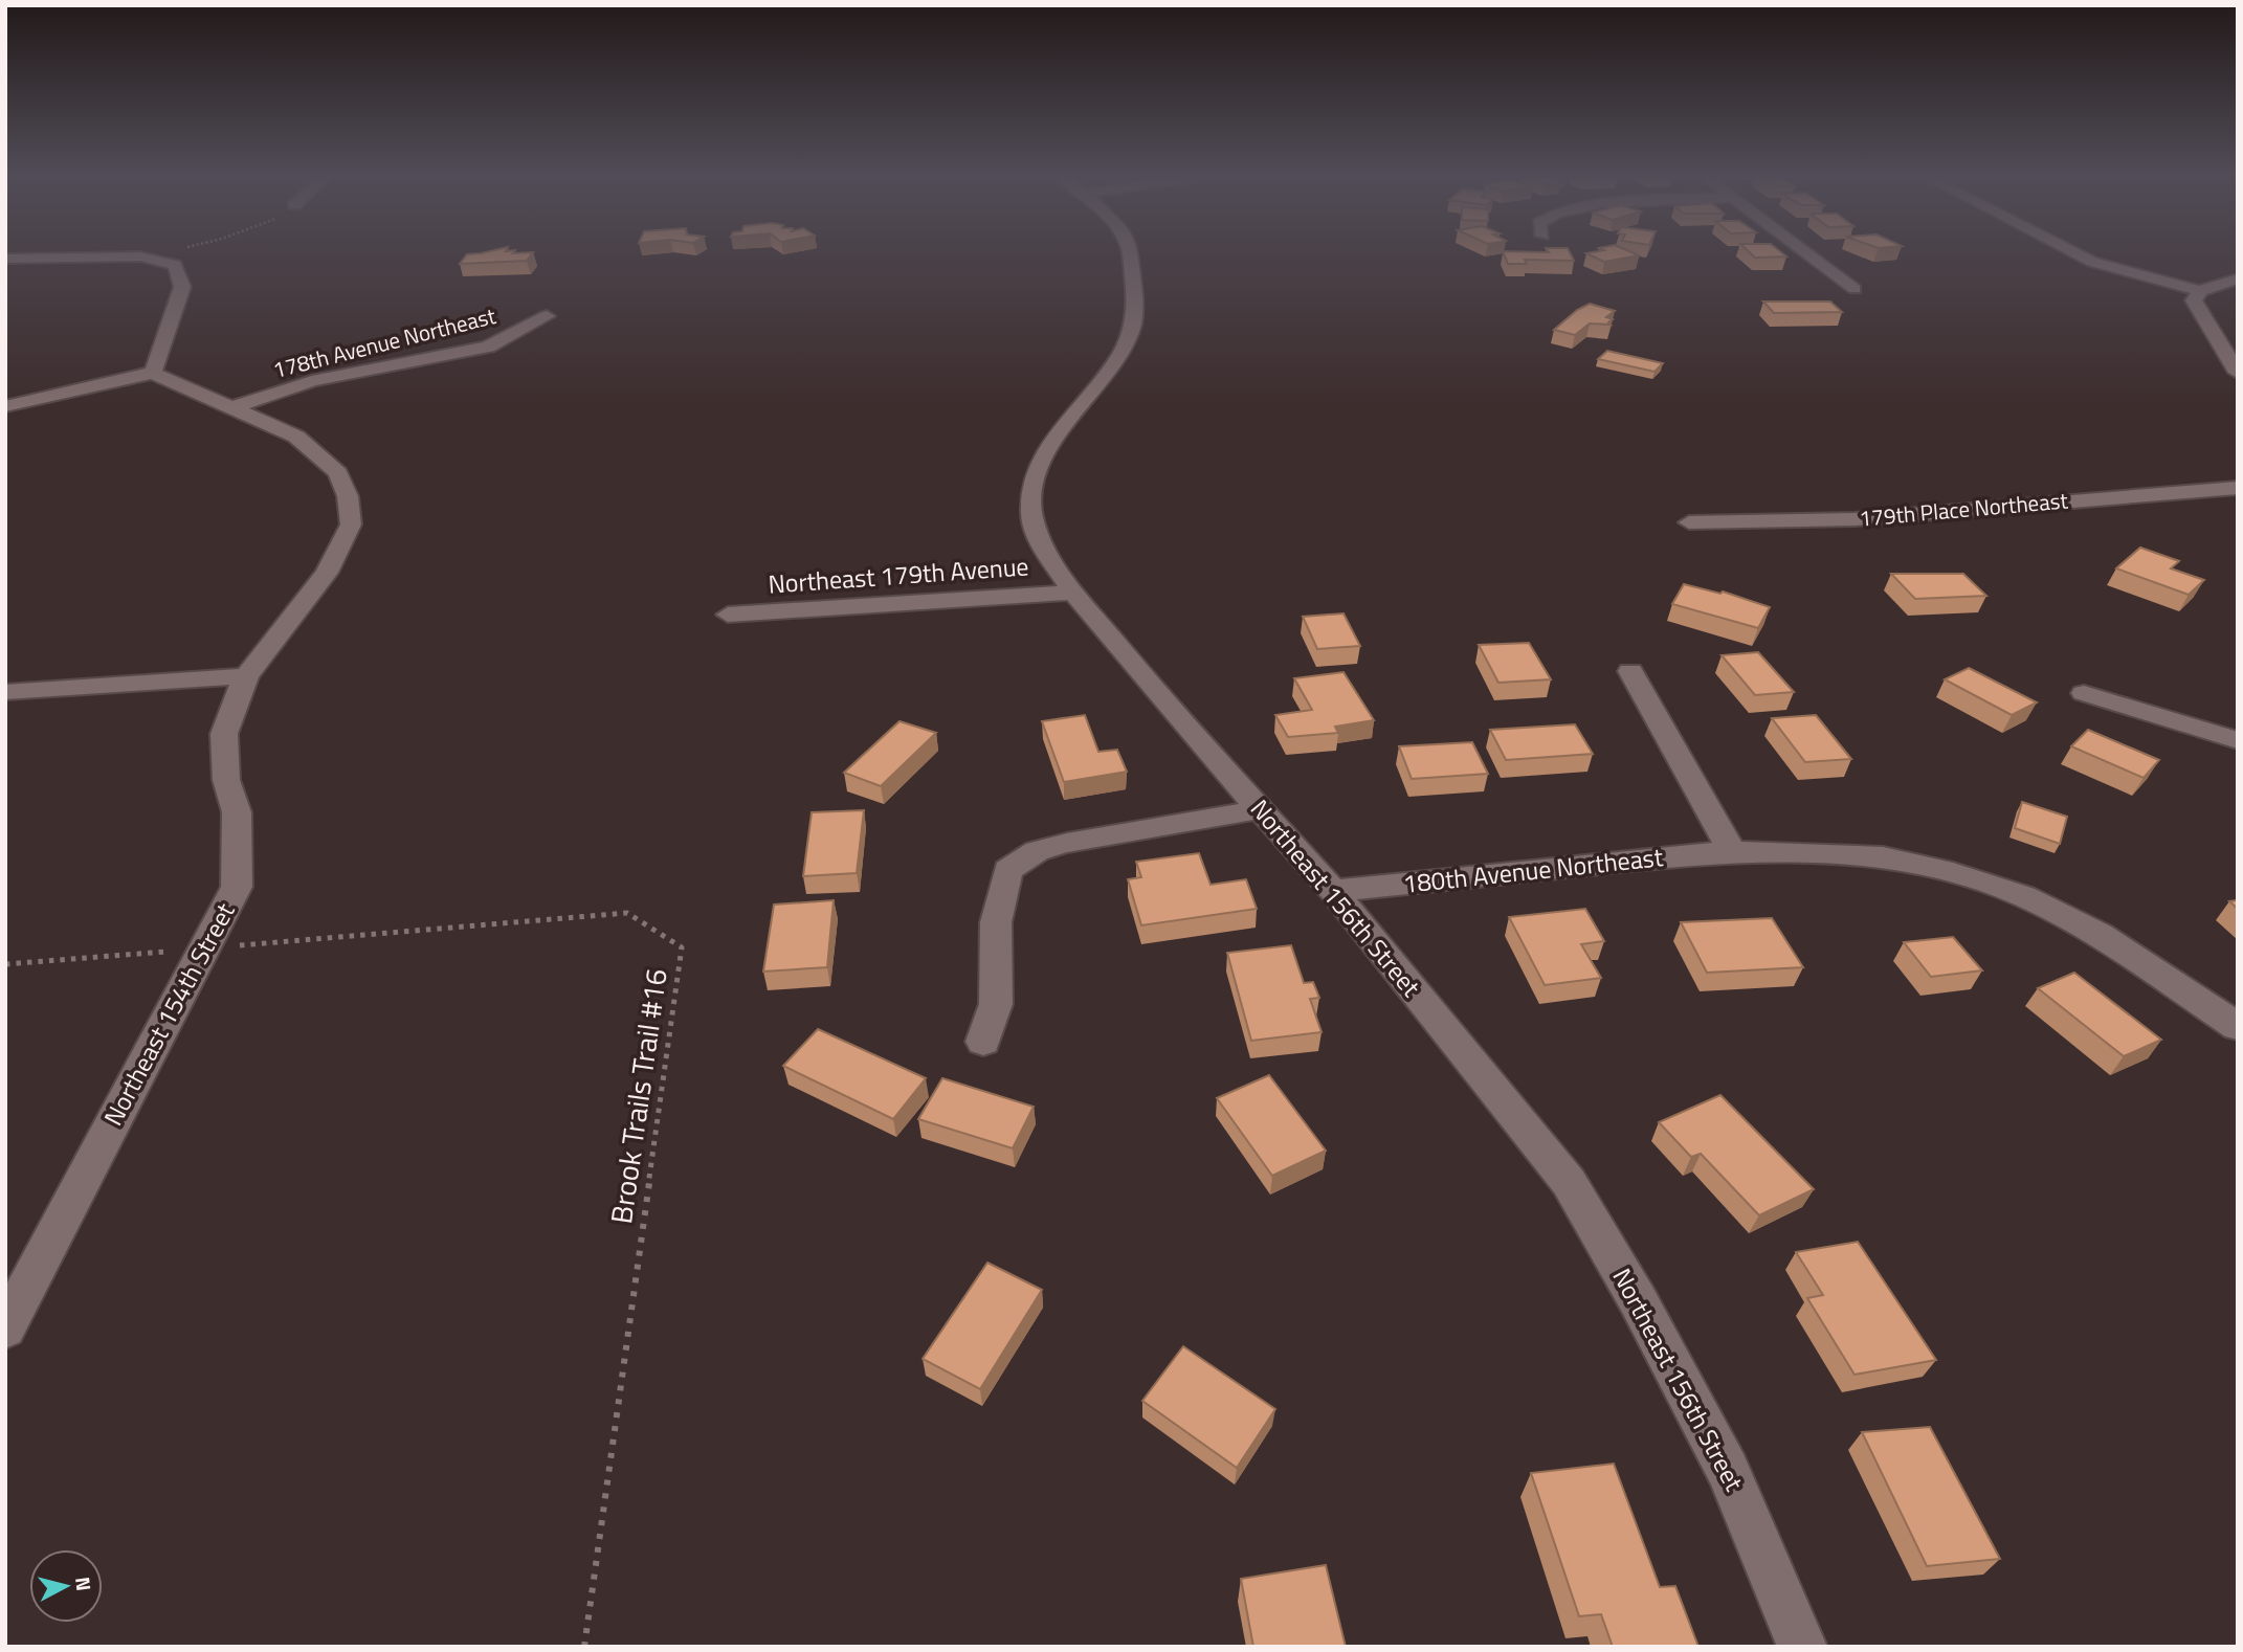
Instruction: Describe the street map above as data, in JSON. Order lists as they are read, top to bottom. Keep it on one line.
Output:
{"streets":{"street":["178th Avenue Northeast","179th Place Northeast","Northeast 179th Avenue","180th Avenue Northeast","Northeast 156th Street","Northeast 154th Street"],"path":["Brook Trails Trail #16"]},"crossings":[["178th Avenue Northeast","Northeast 154th Street"],["Northeast 179th Avenue","Northeast 156th Street"],["180th Avenue Northeast","Northeast 156th Street"],["Northeast 154th Street","Brook Trails Trail #16"]],"north":"right"}
